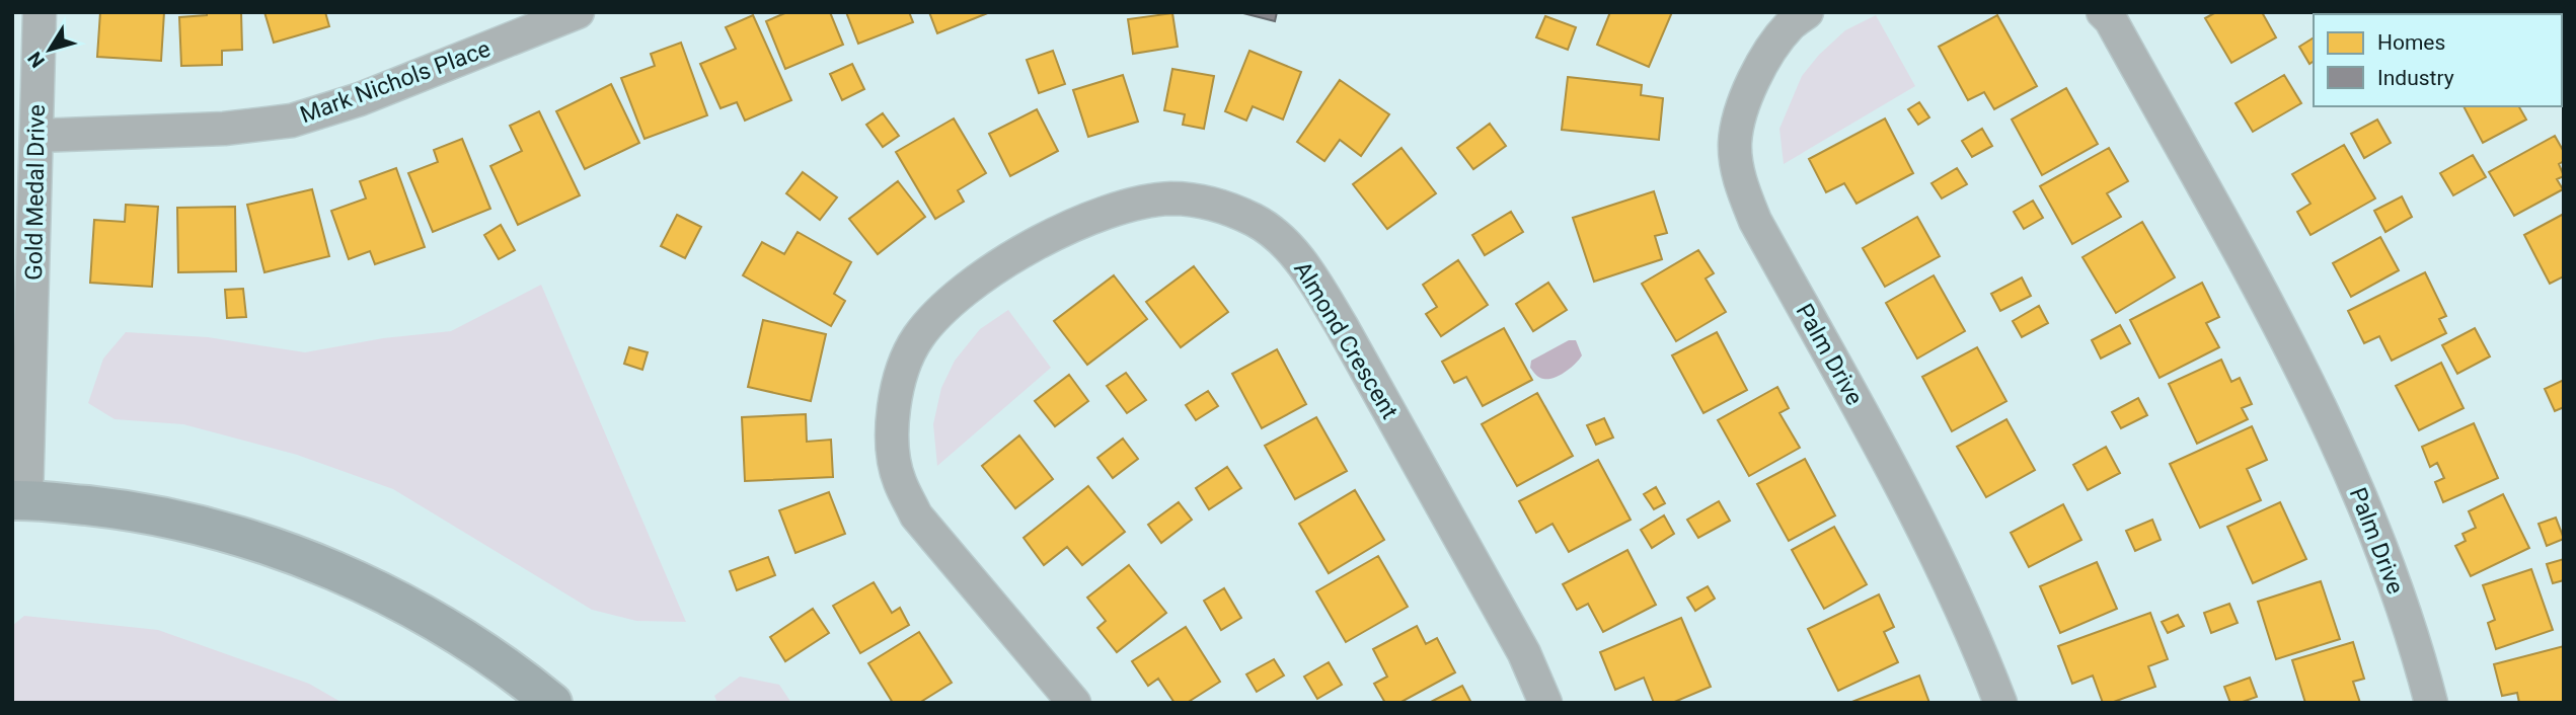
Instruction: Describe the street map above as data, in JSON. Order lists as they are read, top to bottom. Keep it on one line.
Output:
{"streets":{"street":["Mark Nichols Place","Gold Medal Drive","Almond Crescent","Palm Drive"]},"crossings":[["Mark Nichols Place","Gold Medal Drive"]],"legend":["Homes","Industry"],"north":"bottom left"}
